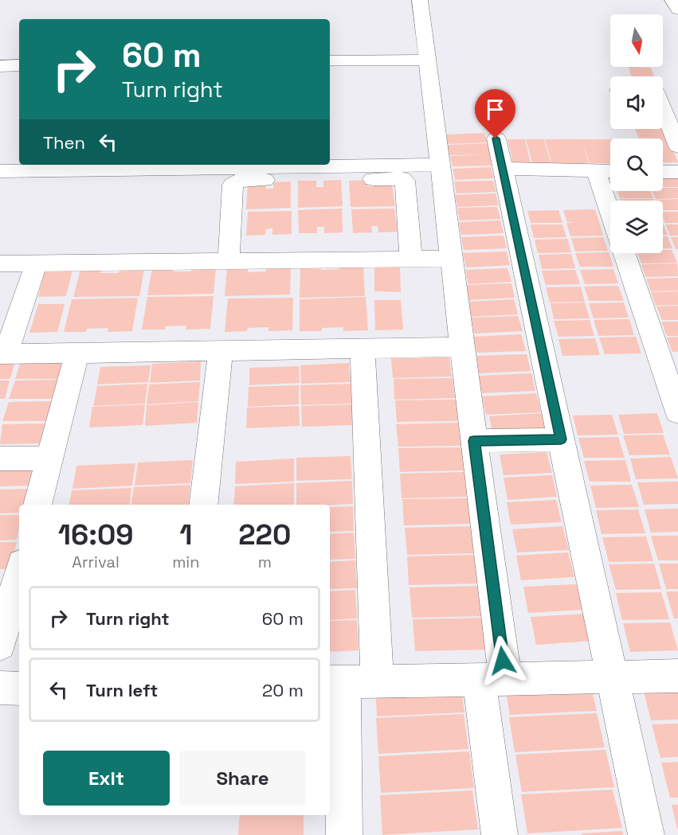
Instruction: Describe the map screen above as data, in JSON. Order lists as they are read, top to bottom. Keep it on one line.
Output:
{"north":"bottom","page":{"turn":["60 m","Turn right"],"then":"Then","eta":["16:09","Arrival","1","min","220","m"],"list":[{"name":"Turn right","value":"60 m"},{"name":"Turn left","value":"20 m"}],"buttons":["Exit","Share"]}}
